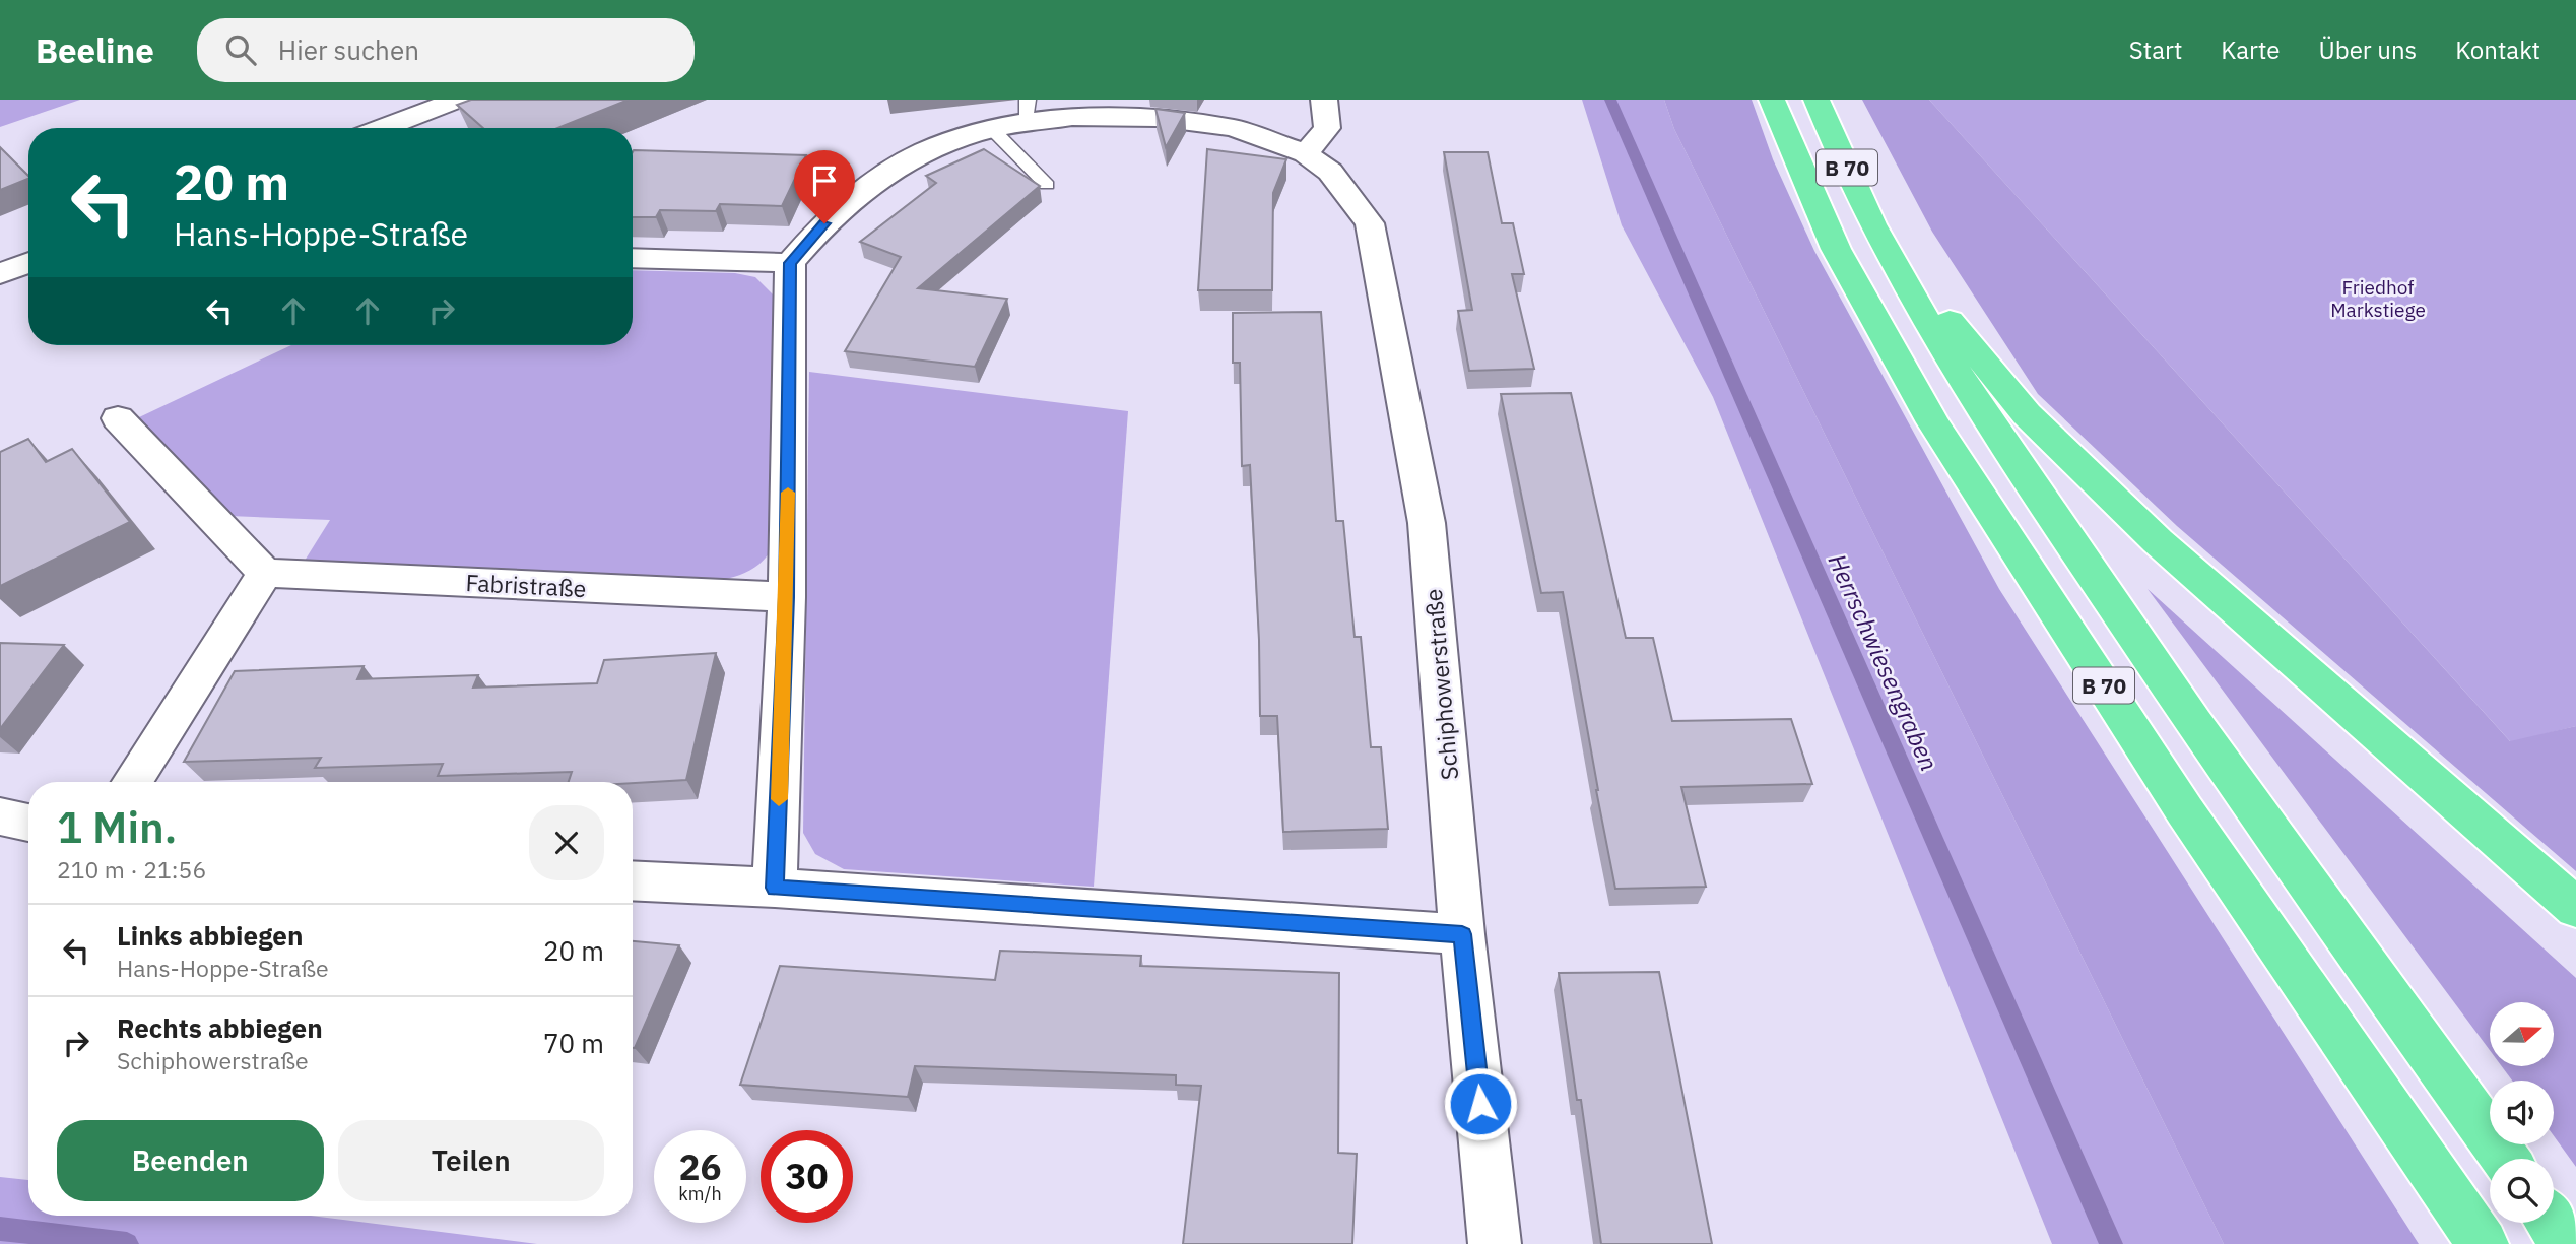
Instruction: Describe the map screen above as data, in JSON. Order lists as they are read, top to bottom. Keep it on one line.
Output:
{"streets":{"highway":["B 70"],"street":["Fabristraße","Schiphowerstraße"]},"water":["Herrschwiesengraben"],"parks":["Friedhof Markstiege"],"north":"right","page":{"header":"Beeline","search":"Hier suchen","nav":["Start","Karte","Über uns","Kontakt"],"turn":["20 m","Hans-Hoppe-Straße"],"heading":["1 Min.","210 m · 21:56"],"list":[{"name":"Links abbiegen","note":"Hans-Hoppe-Straße","value":"20 m"},{"name":"Rechts abbiegen","note":"Schiphowerstraße","value":"70 m"}],"buttons":["Beenden","Teilen"],"speed":"26 km/h","limit":"30"}}
